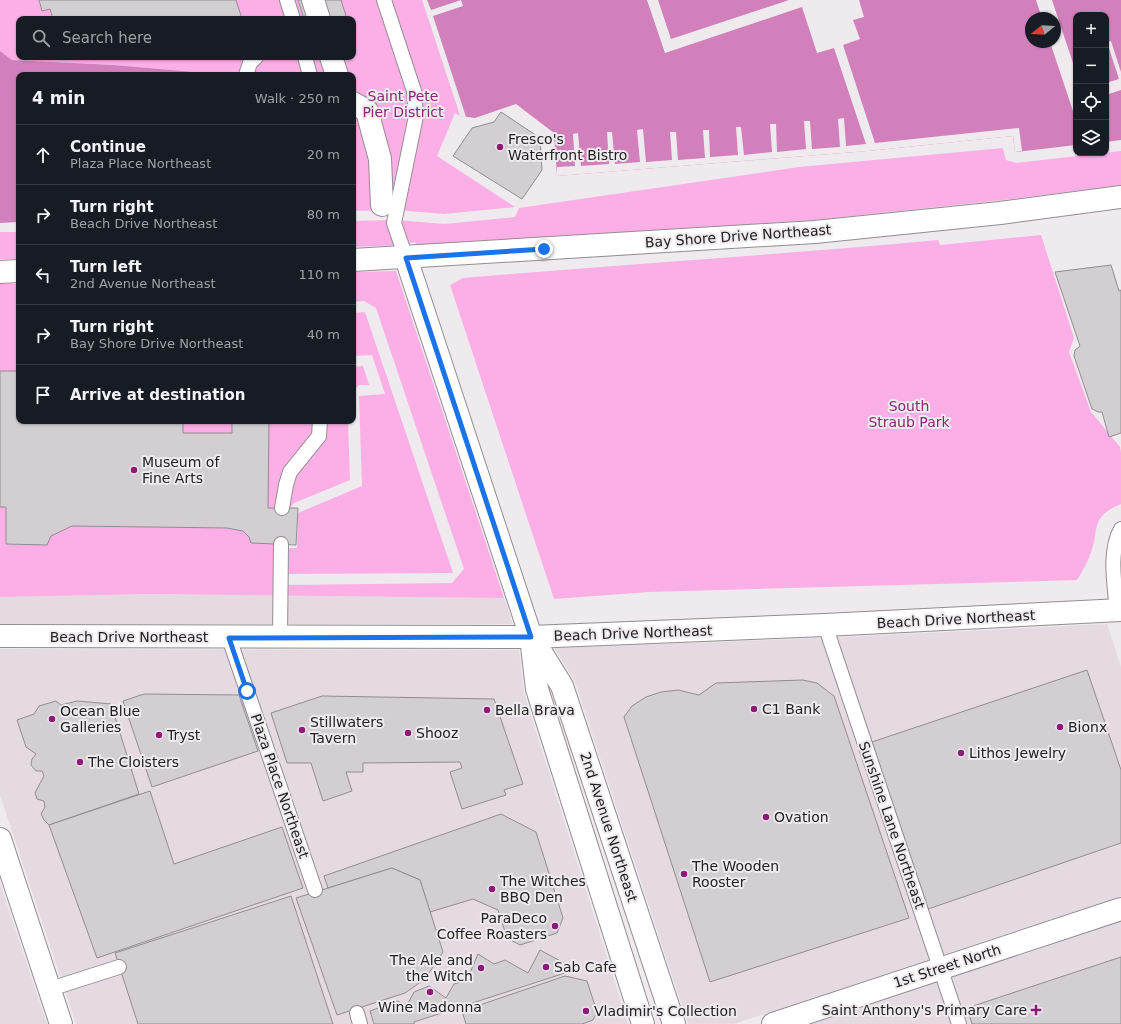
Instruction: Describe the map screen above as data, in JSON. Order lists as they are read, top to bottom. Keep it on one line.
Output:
{"streets":{"street":["Bay Shore Drive Northeast","Beach Drive Northeast","2nd Avenue Northeast","1st Street North"],"lane":["Plaza Place Northeast","Sunshine Lane Northeast"]},"crossings":[["Bay Shore Drive Northeast","2nd Avenue Northeast"],["Beach Drive Northeast","Plaza Place Northeast"],["Beach Drive Northeast","Sunshine Lane Northeast"],["Beach Drive Northeast","2nd Avenue Northeast"],["Sunshine Lane Northeast","1st Street North"]],"parks":["Saint Pete Pier District","South Straub Park"],"places":{"other":["Fresco's Waterfront Bistro","Museum of Fine Arts","C1 Bank","Bella Brava","Ocean Blue Galleries","Bionx","Stillwaters Tavern","Shooz","Tryst","Lithos Jewelry","The Cloisters","Ovation","The Wooden Rooster","The Witches BBQ Den","ParaDeco Coffee Roasters","Sab Cafe","The Ale and the Witch","Wine Madonna","Vladimir's Collection"],"health":["Saint Anthony's Primary Care"]},"north":"left","page":{"map_buttons":["+","−"],"search":"Search here","heading":["4 min","Walk · 250 m"],"list":[["Continue","Plaza Place Northeast","20 m"],["Turn right","Beach Drive Northeast","80 m"],["Turn left","2nd Avenue Northeast","110 m"],["Turn right","Bay Shore Drive Northeast","40 m"],"Arrive at destination"]}}
